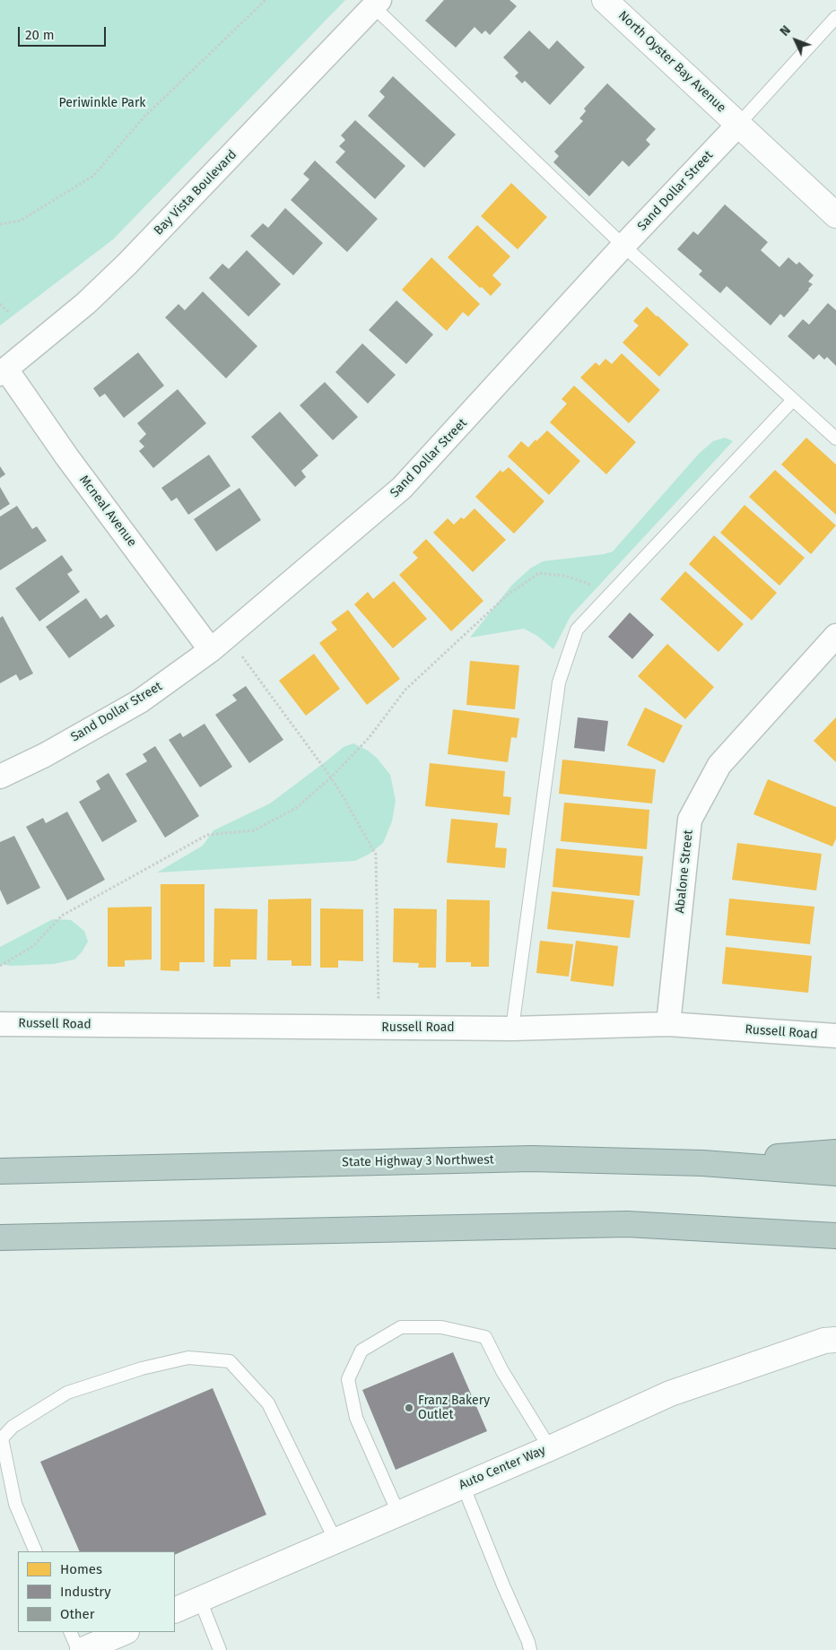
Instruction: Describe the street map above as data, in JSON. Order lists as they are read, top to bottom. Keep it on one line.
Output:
{"streets":{"highway":["State Highway 3 Northwest"],"street":["North Oyster Bay Avenue","Sand Dollar Street","Bay Vista Boulevard","Mcneal Avenue","Abalone Street","Russell Road","Auto Center Way"]},"crossings":[["North Oyster Bay Avenue","Sand Dollar Street"],["Sand Dollar Street","Mcneal Avenue"],["Bay Vista Boulevard","Mcneal Avenue"],["Abalone Street","Russell Road"]],"parks":["Periwinkle Park"],"places":["Franz Bakery Outlet"],"legend":["Homes","Industry","Other"],"scale_bar":"20 m","north":"top left"}
